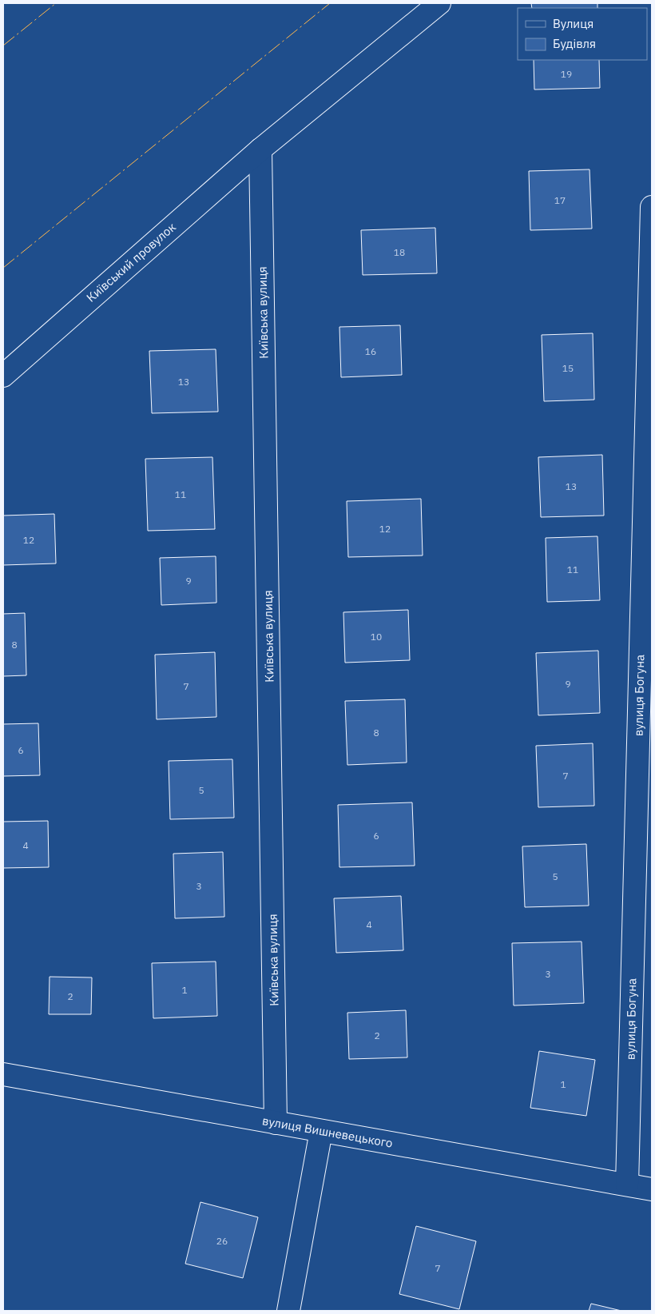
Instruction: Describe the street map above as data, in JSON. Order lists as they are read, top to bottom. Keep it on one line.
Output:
{"streets":{"street":["Київський провулок","Київська вулиця","вулиця Богуна","вулиця Вишневецького"]},"crossings":[["Київський провулок","Київська вулиця"],["Київська вулиця","вулиця Вишневецького"],["вулиця Богуна","вулиця Вишневецького"]],"house_numbers":["19","17","18","16","15","13","13","11","12","12","11","9","10","8","9","7","8","6","7","5","6","4","5","3","4","3","1","2","2","1","26","7"],"legend":["Вулиця","Будівля"]}
